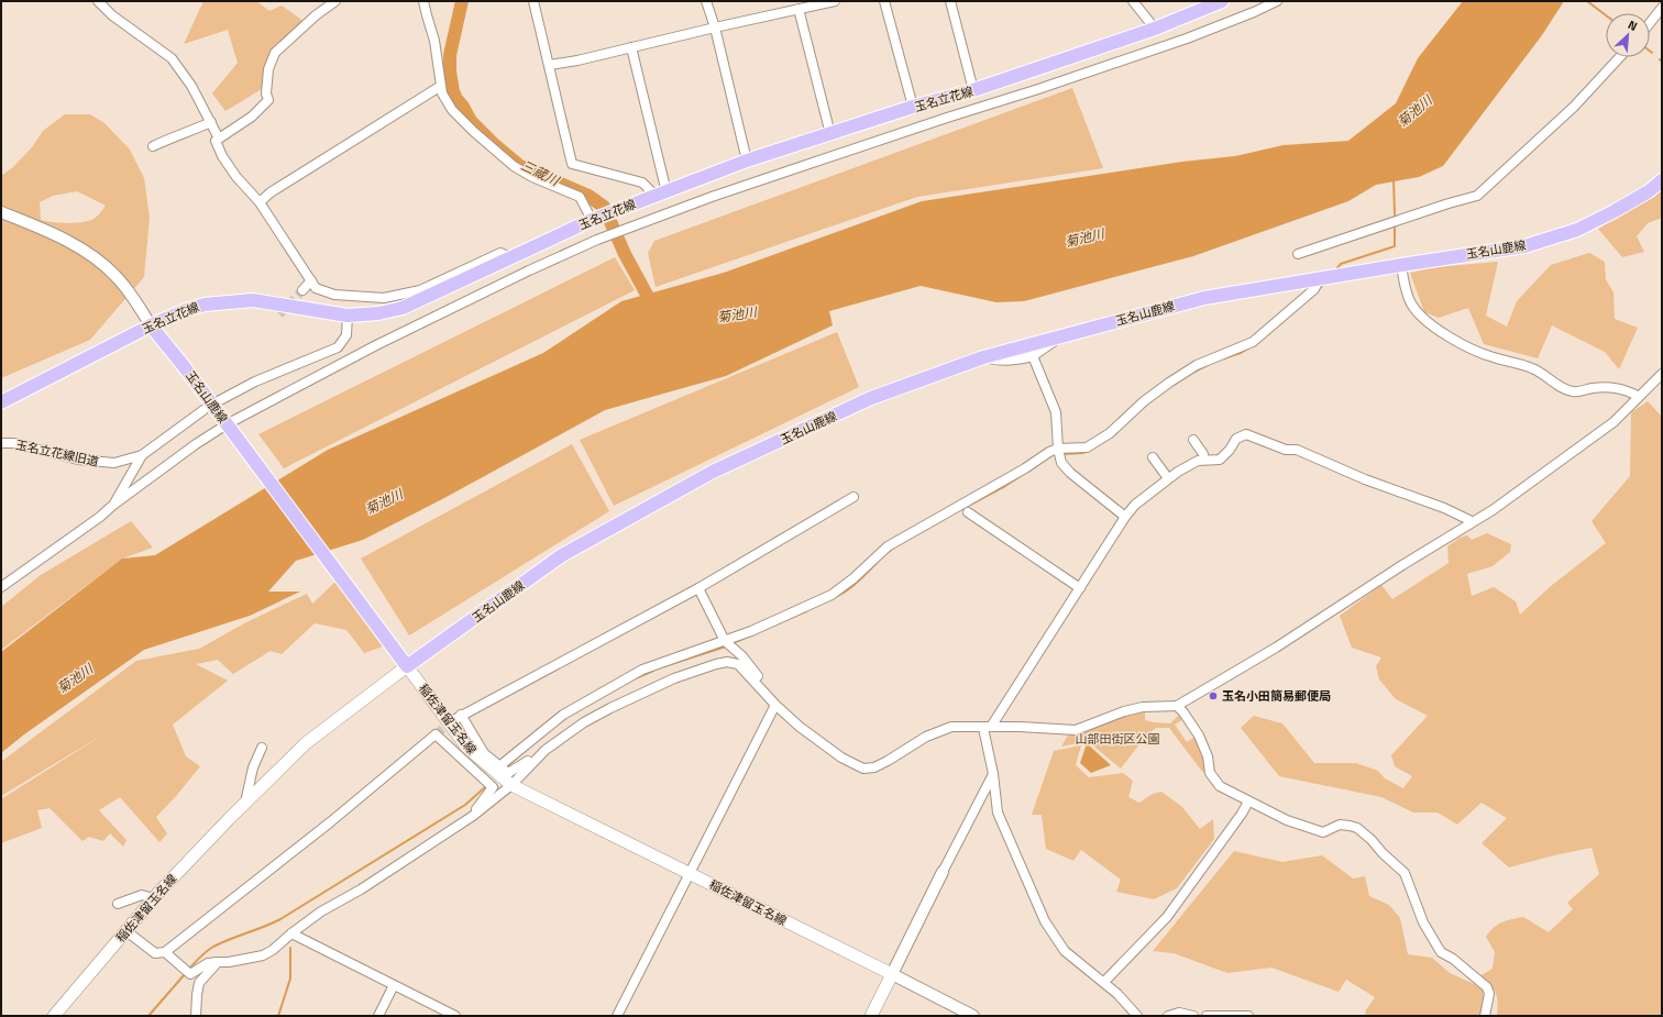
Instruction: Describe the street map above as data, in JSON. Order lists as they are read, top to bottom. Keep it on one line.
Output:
{"streets":{"main road":["玉名立花線","玉名山鹿線","稲佐津留玉名線"],"street":["玉名立花線旧道"]},"crossings":[["玉名立花線","玉名山鹿線"],["玉名山鹿線","稲佐津留玉名線"]],"water":["菊池川","三蔵川"],"parks":["山部田街区公園"],"places":["玉名小田簡易郵便局"],"north":"top right"}
